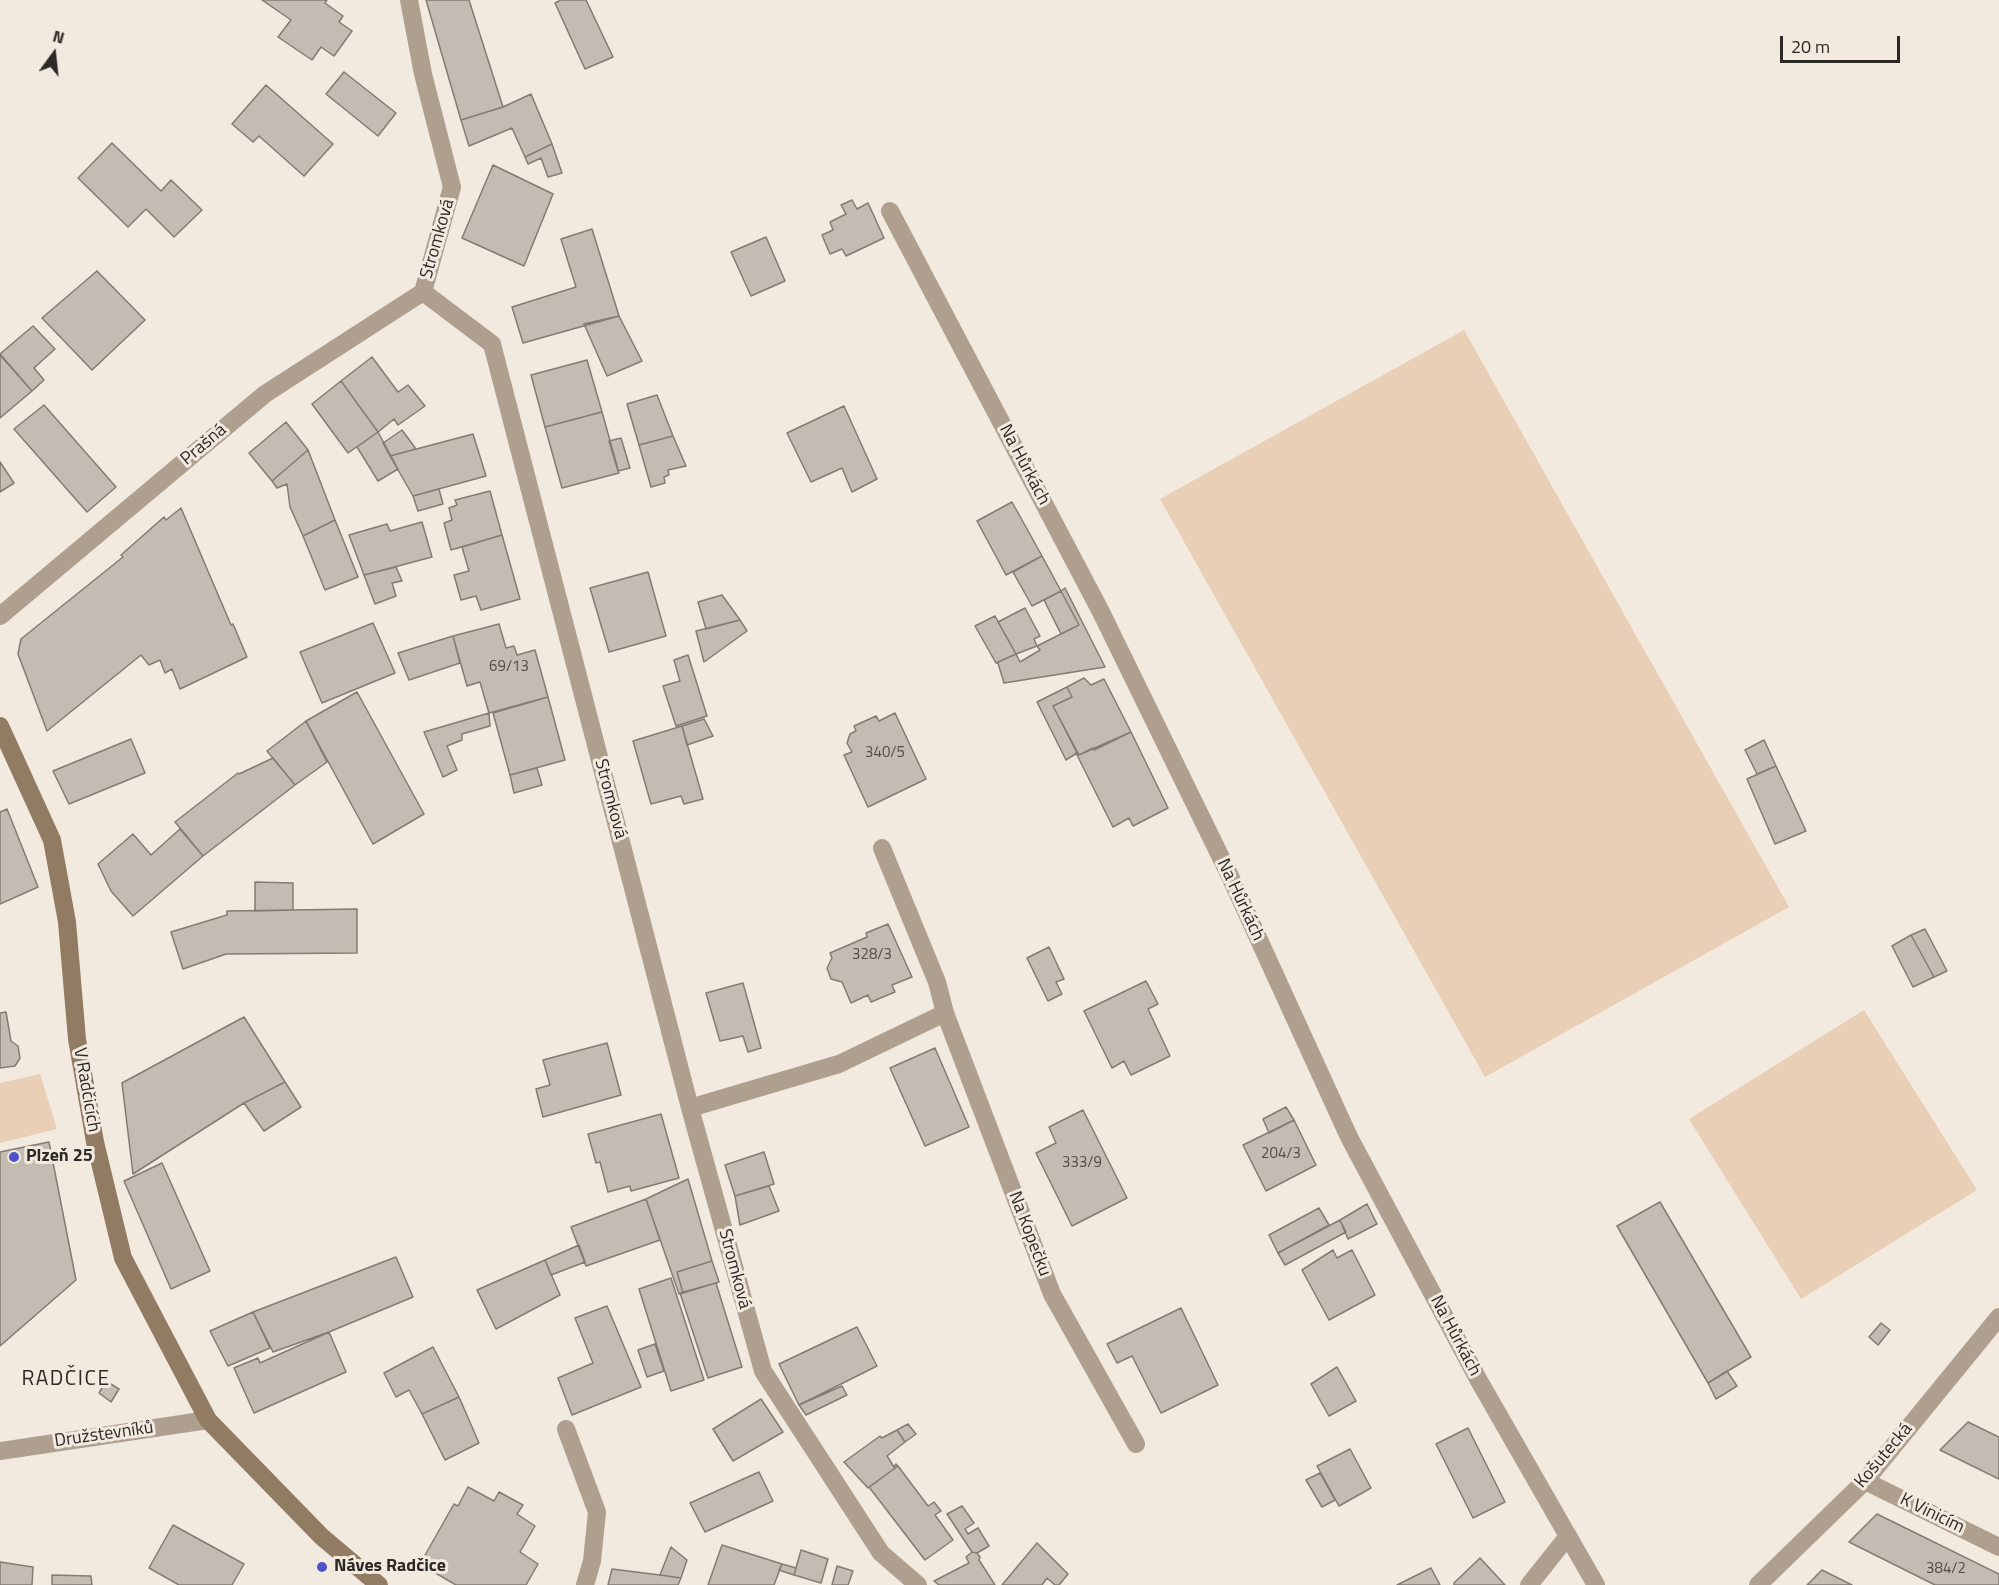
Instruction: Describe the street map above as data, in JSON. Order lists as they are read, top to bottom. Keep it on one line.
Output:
{"streets":{"street":["Stromková","Prašná","Na Hůrkách","V Radčicích","Na Kopečku","Družstevníků","Košutecká","K Vinicím"]},"crossings":[["Stromková","Prašná"],["V Radčicích","Družstevníků"],["Košutecká","K Vinicím"]],"districts":["RADČICE"],"places":["Plzeň 25","Náves Radčice"],"house_numbers":["69/13","340/5","328/3","204/3","333/9","384/2"],"scale_bar":"20 m","north":"top"}
